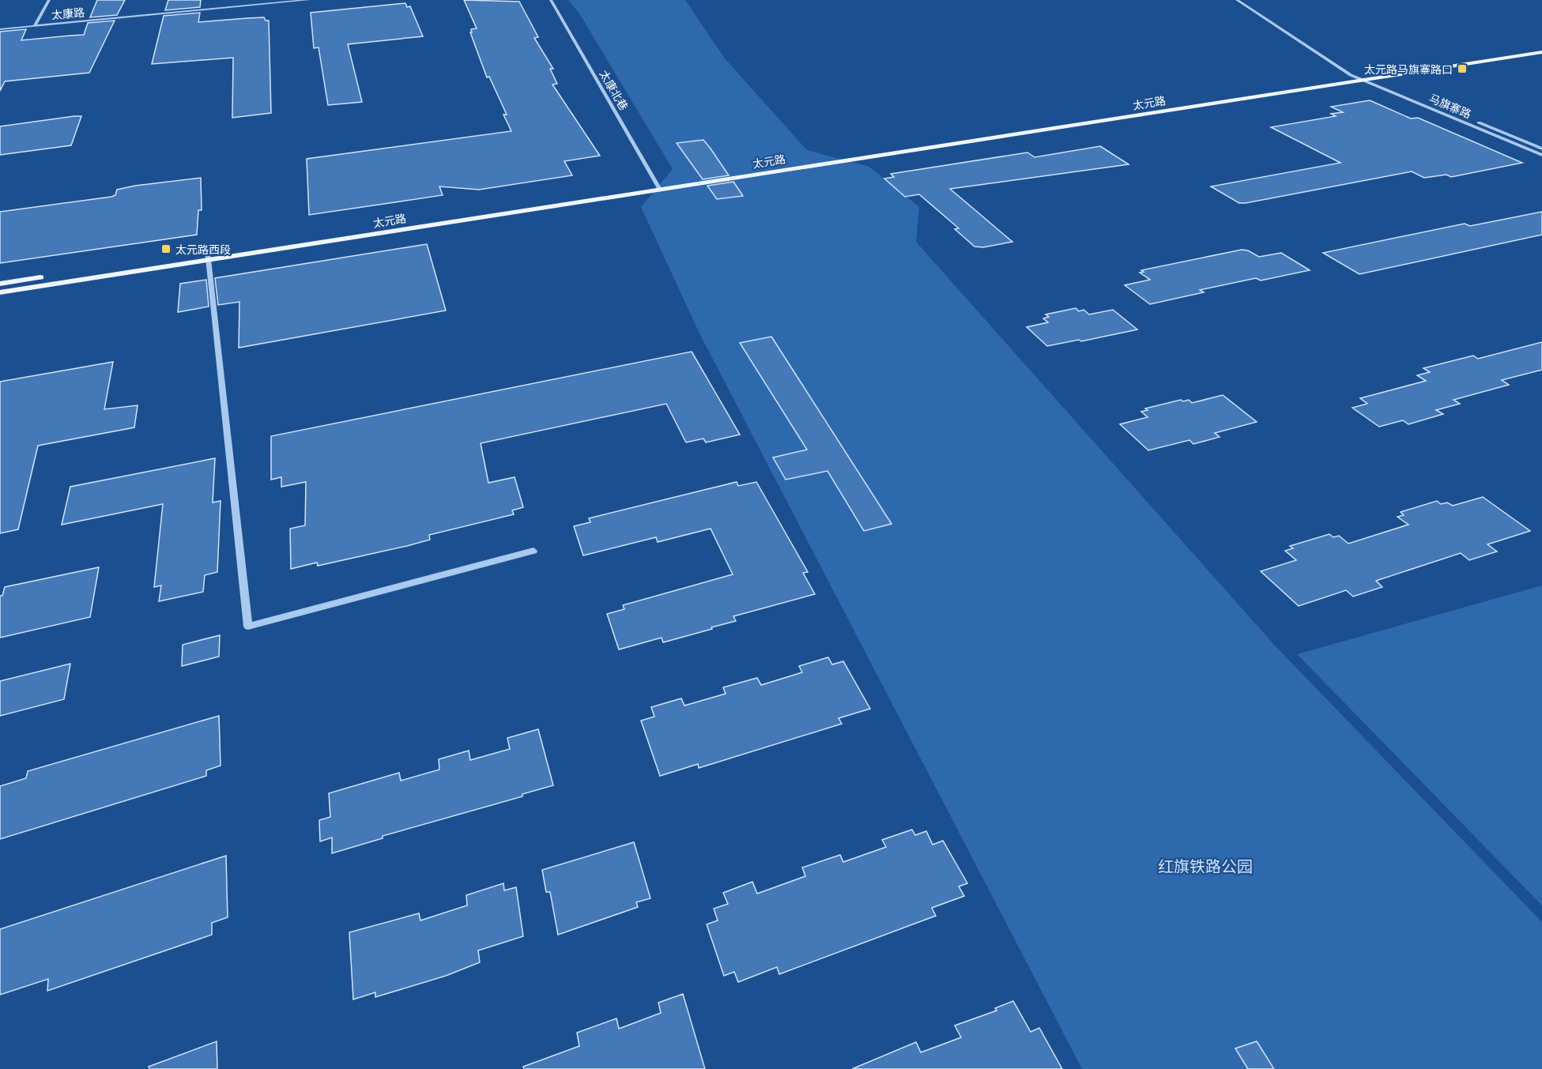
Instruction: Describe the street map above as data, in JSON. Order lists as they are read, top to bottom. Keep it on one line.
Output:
{"streets":{"main road":["太元路"],"street":["太康路","太康北巷","马旗寨路"]},"crossings":[["太康北巷","太元路"],["太元路","马旗寨路"]],"parks":["红旗铁路公园"],"places":{"transit":["太元路马旗寨路口","太元路西段"]}}
